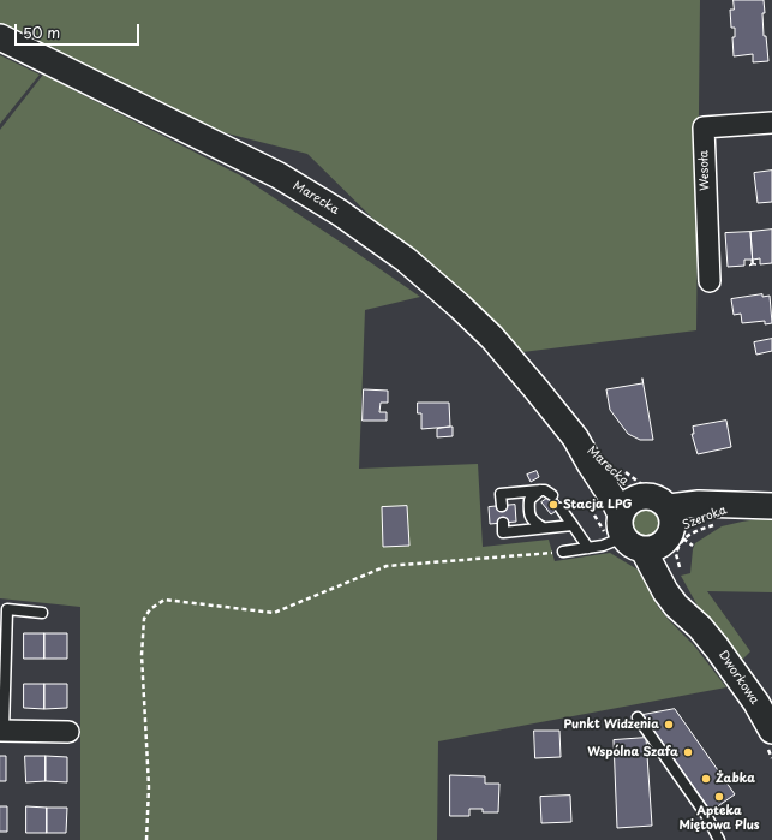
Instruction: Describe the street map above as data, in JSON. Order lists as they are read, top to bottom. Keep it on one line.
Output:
{"streets":{"street":["Wesoła","Marecka","Szeroka","Dworkowa"]},"crossings":[["Marecka","Szeroka"],["Marecka","Dworkowa"],["Szeroka","Dworkowa"]],"places":["Stacja LPG","Punkt Widzenia","Wspólna Szafa","Żabka","Apteka Miętowa Plus"],"scale_bar":"50 m"}
